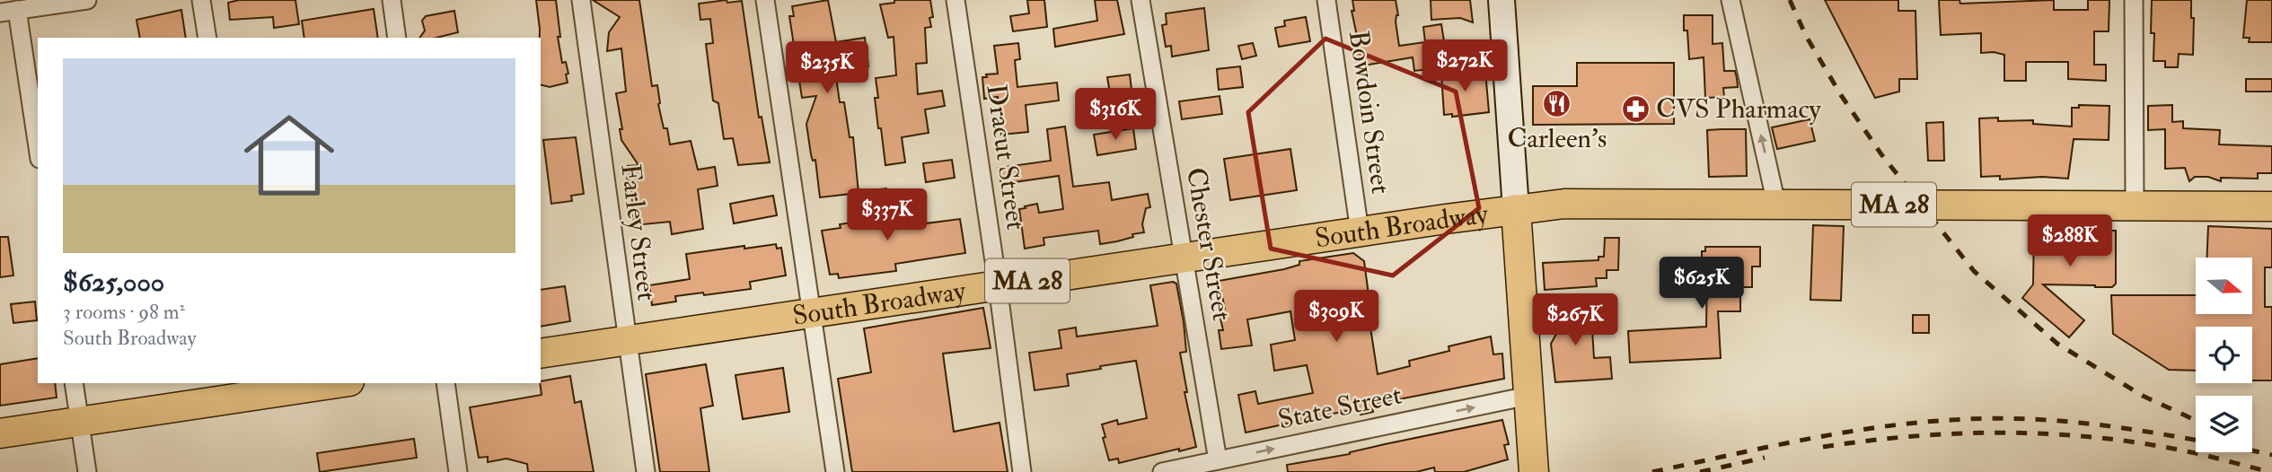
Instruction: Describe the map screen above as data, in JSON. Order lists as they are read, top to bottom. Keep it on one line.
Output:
{"streets":{"main road":["MA 28","South Broadway"],"street":["Bowdoin Street","Dracut Street","Farley Street","Chester Street","State Street"]},"crossings":[["Bowdoin Street","South Broadway"],["Dracut Street","South Broadway"],["South Broadway","Farley Street"],["South Broadway","Chester Street"],["Chester Street","State Street"]],"one_way":["State Street"],"places":{"restaurant":["Carleen's"],"pharmacy":["CVS Pharmacy"]},"north":"right","page":{"list":[{"name":"$625,000","note":"3 rooms · 98 m² · South Broadway"}],"price":["$272K","$235K","$316K","$337K","$288K","$625K","$309K","$267K"]}}
